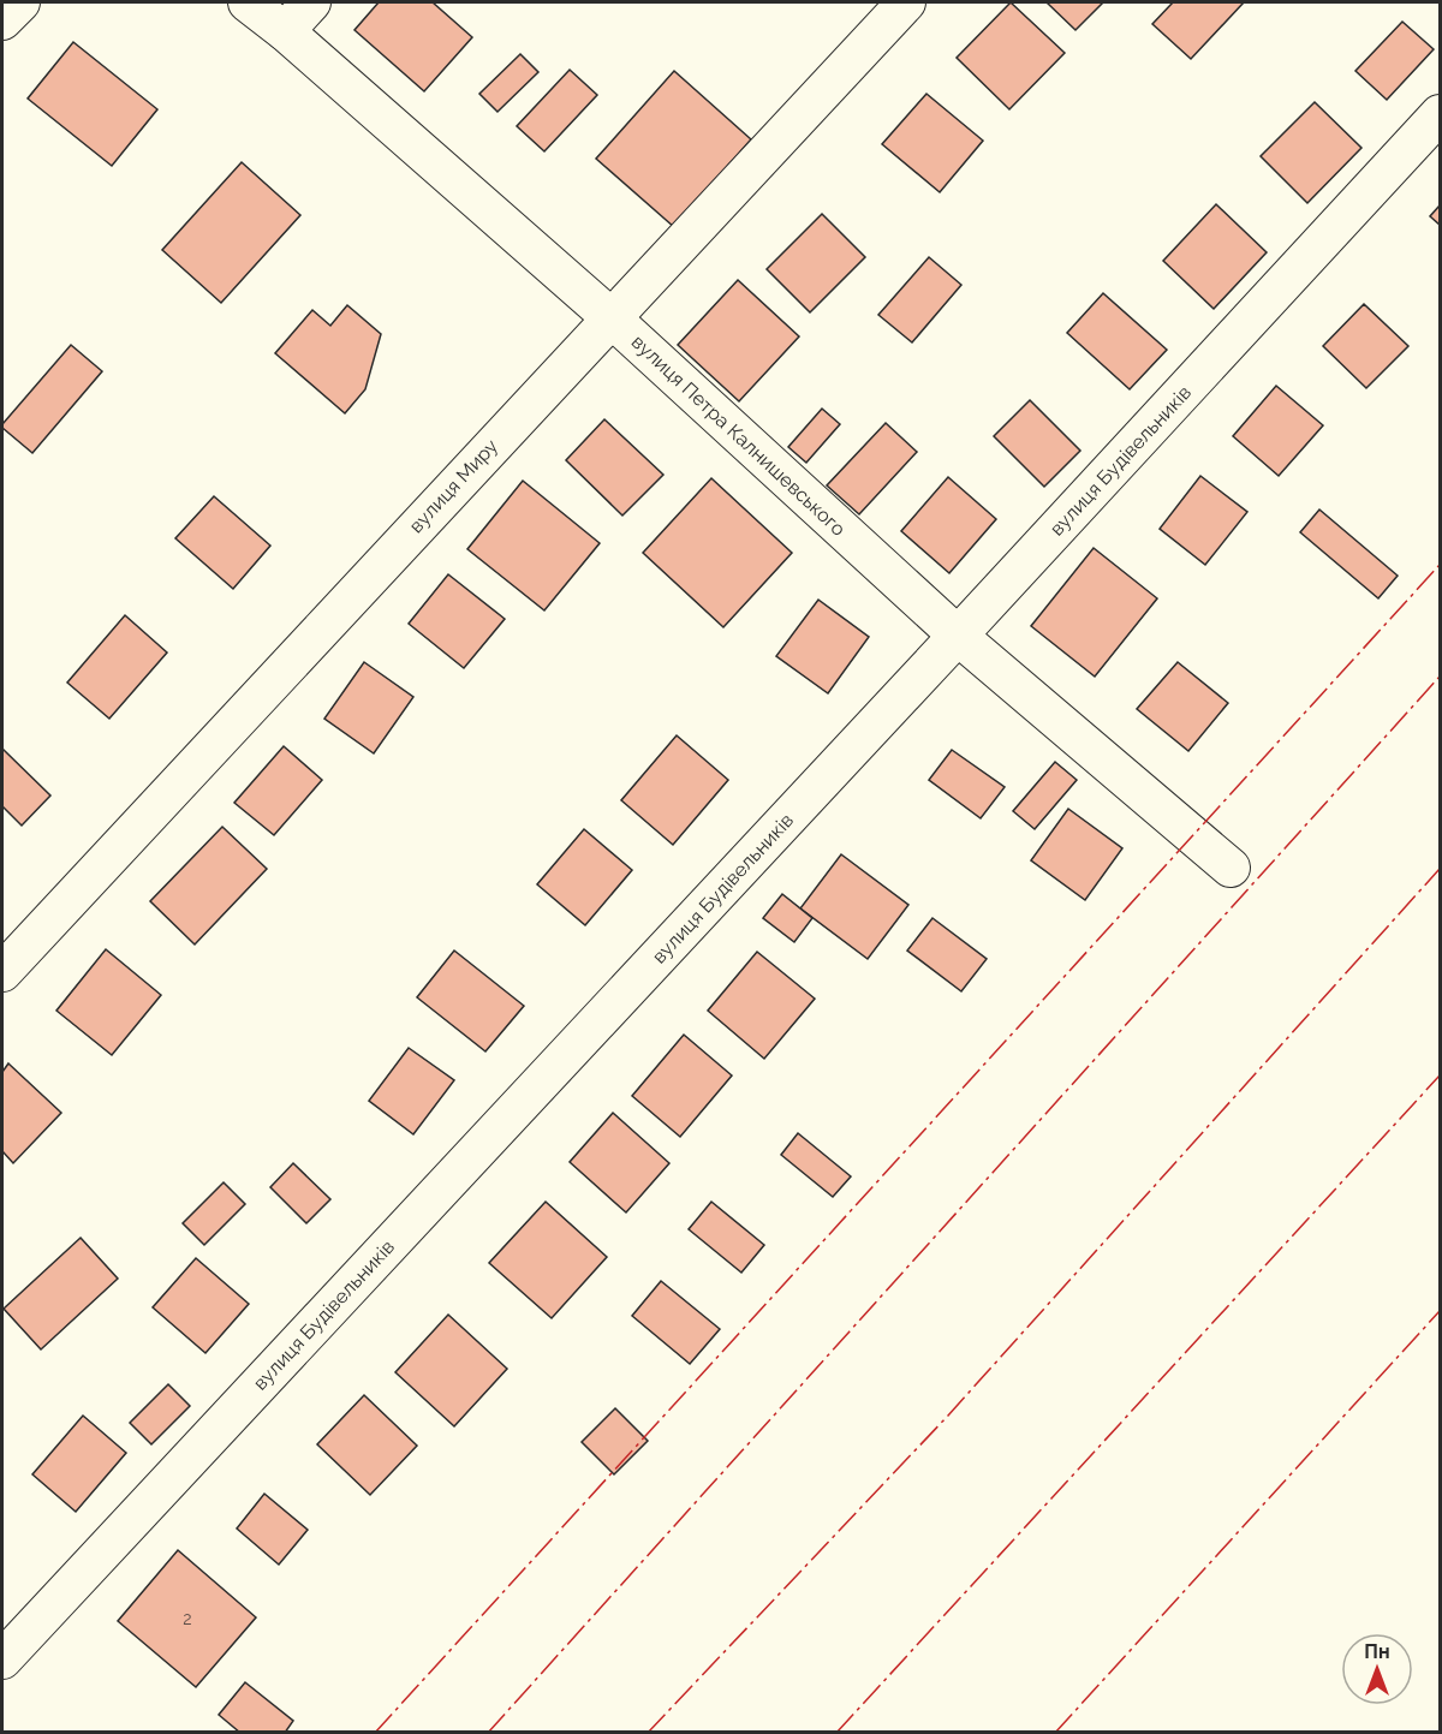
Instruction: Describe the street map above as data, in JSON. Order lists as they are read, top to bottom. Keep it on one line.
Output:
{"streets":{"street":["вулиця Петра Калнишевського","вулиця Будівельників","вулиця Миру"]},"crossings":[["вулиця Петра Калнишевського","вулиця Будівельників"],["вулиця Петра Калнишевського","вулиця Миру"]],"house_numbers":["2"],"north":"top"}
